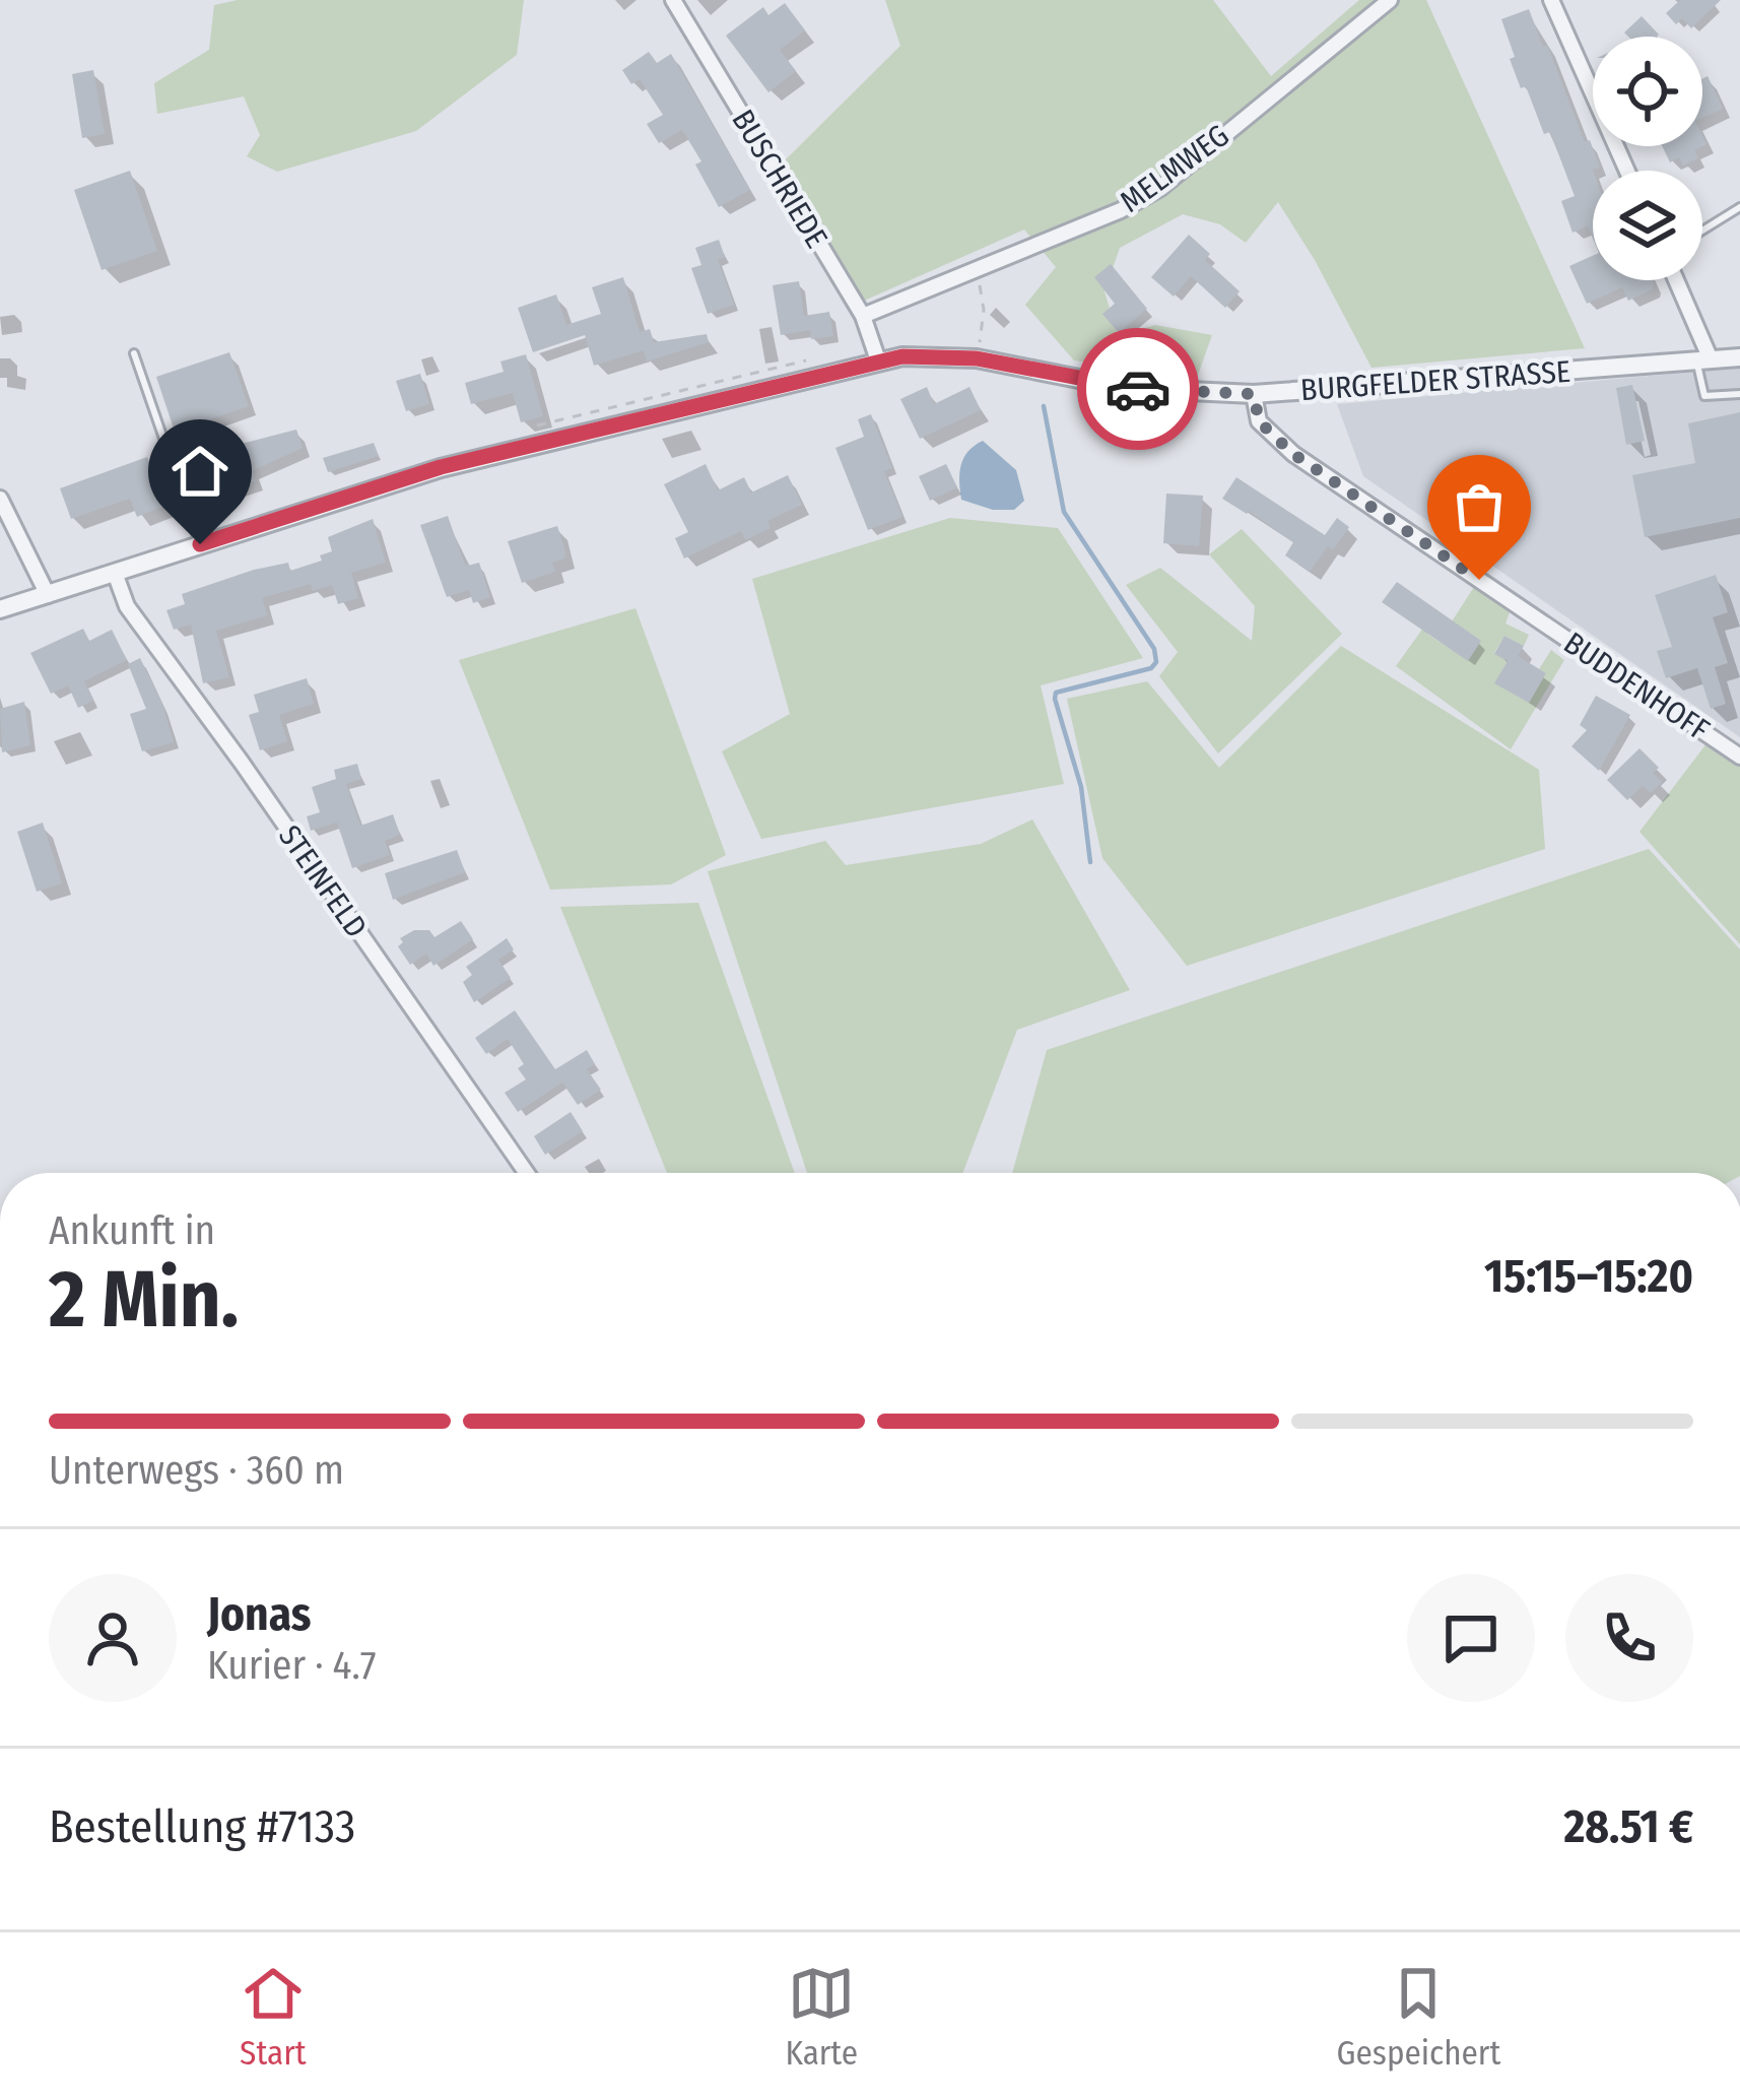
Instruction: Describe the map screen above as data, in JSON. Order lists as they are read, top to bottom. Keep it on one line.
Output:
{"streets":{"street":["MELMWEG","BUSCHRIEDE","BURGFELDER STRASSE","BUDDENHOFF","STEINFELD"]},"crossings":[["MELMWEG","BUSCHRIEDE"],["BUSCHRIEDE","BURGFELDER STRASSE"],["BURGFELDER STRASSE","BUDDENHOFF"],["BURGFELDER STRASSE","STEINFELD"]],"page":{"heading":["2 Min.","Ankunft in","15:15–15:20"],"panel":["Jonas","Kurier · 4.7","Bestellung #7133","28.51 €"],"bar":"Unterwegs · 360 m","tabs":["Start","Karte","Gespeichert"]}}
